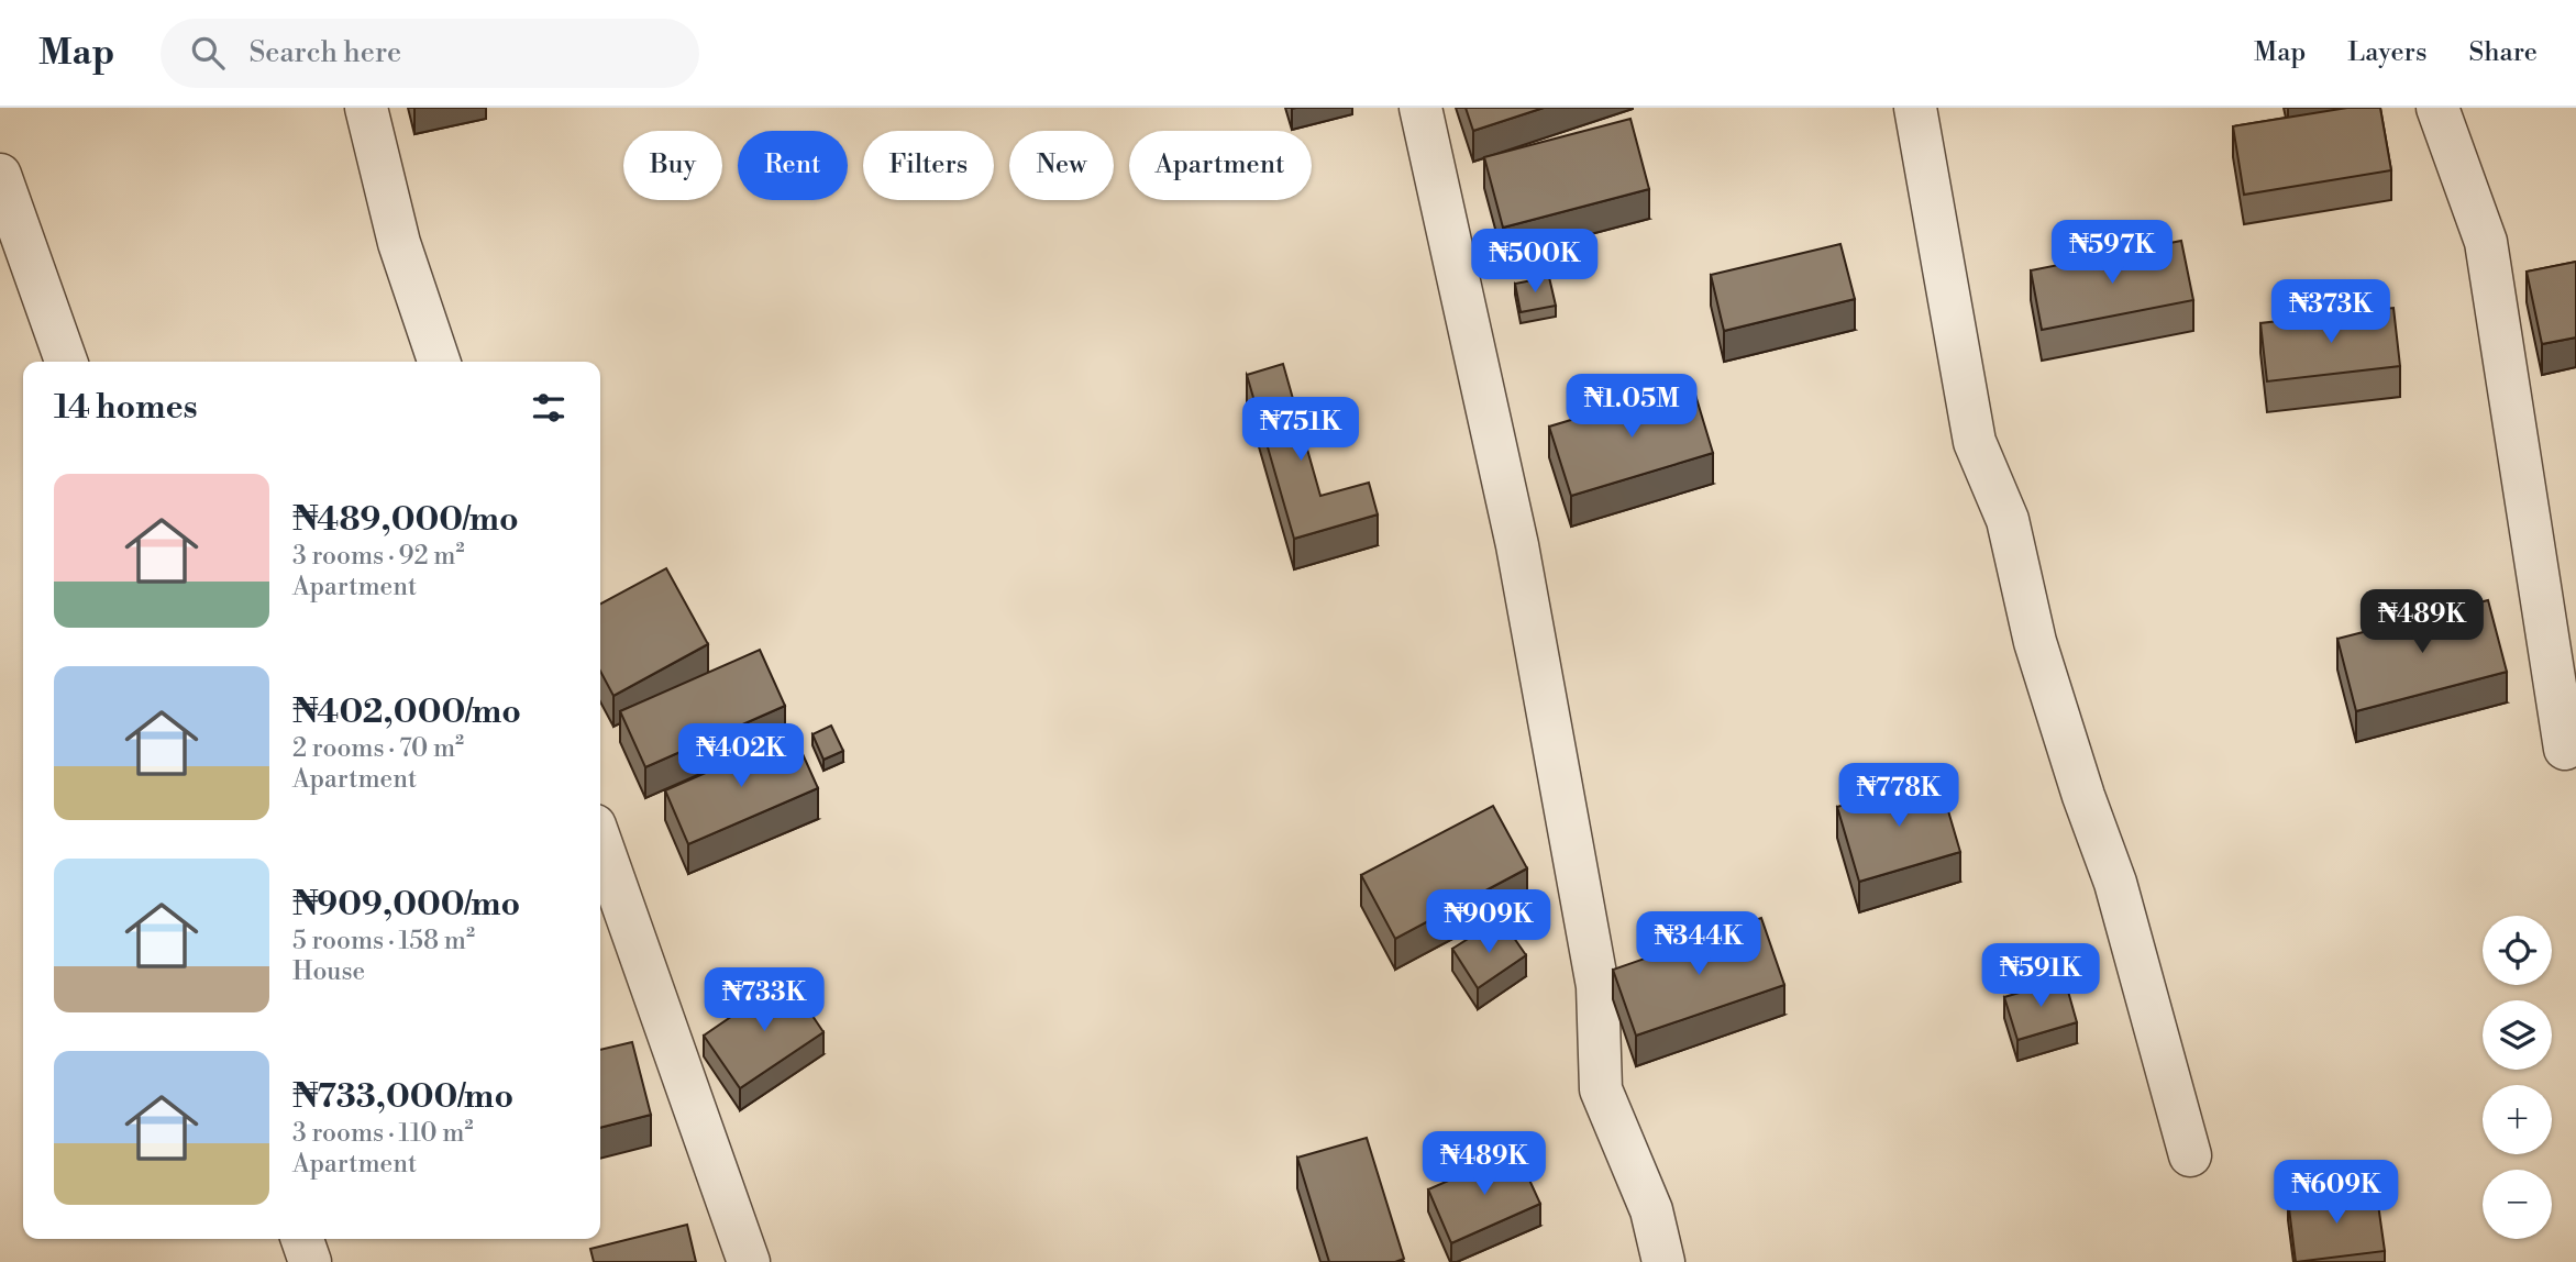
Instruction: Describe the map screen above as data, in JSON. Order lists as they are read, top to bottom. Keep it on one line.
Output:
{"page":{"header":"Map","search":"Search here","nav":["Map","Layers","Share"],"chip":["Buy","Rent","Filters","New","Apartment"],"price":["₦597K","₦500K","₦373K","₦1.05M","₦751K","₦489K","₦402K","₦778K","₦909K","₦344K","₦591K","₦733K","₦489K","₦609K"],"heading":"14 homes","list":[{"name":"₦489,000/mo","note":"3 rooms · 92 m² · Apartment"},{"name":"₦402,000/mo","note":"2 rooms · 70 m² · Apartment"},{"name":"₦909,000/mo","note":"5 rooms · 158 m² · House"},{"name":"₦733,000/mo","note":"3 rooms · 110 m² · Apartment"}],"map_buttons":["+","−"]}}
